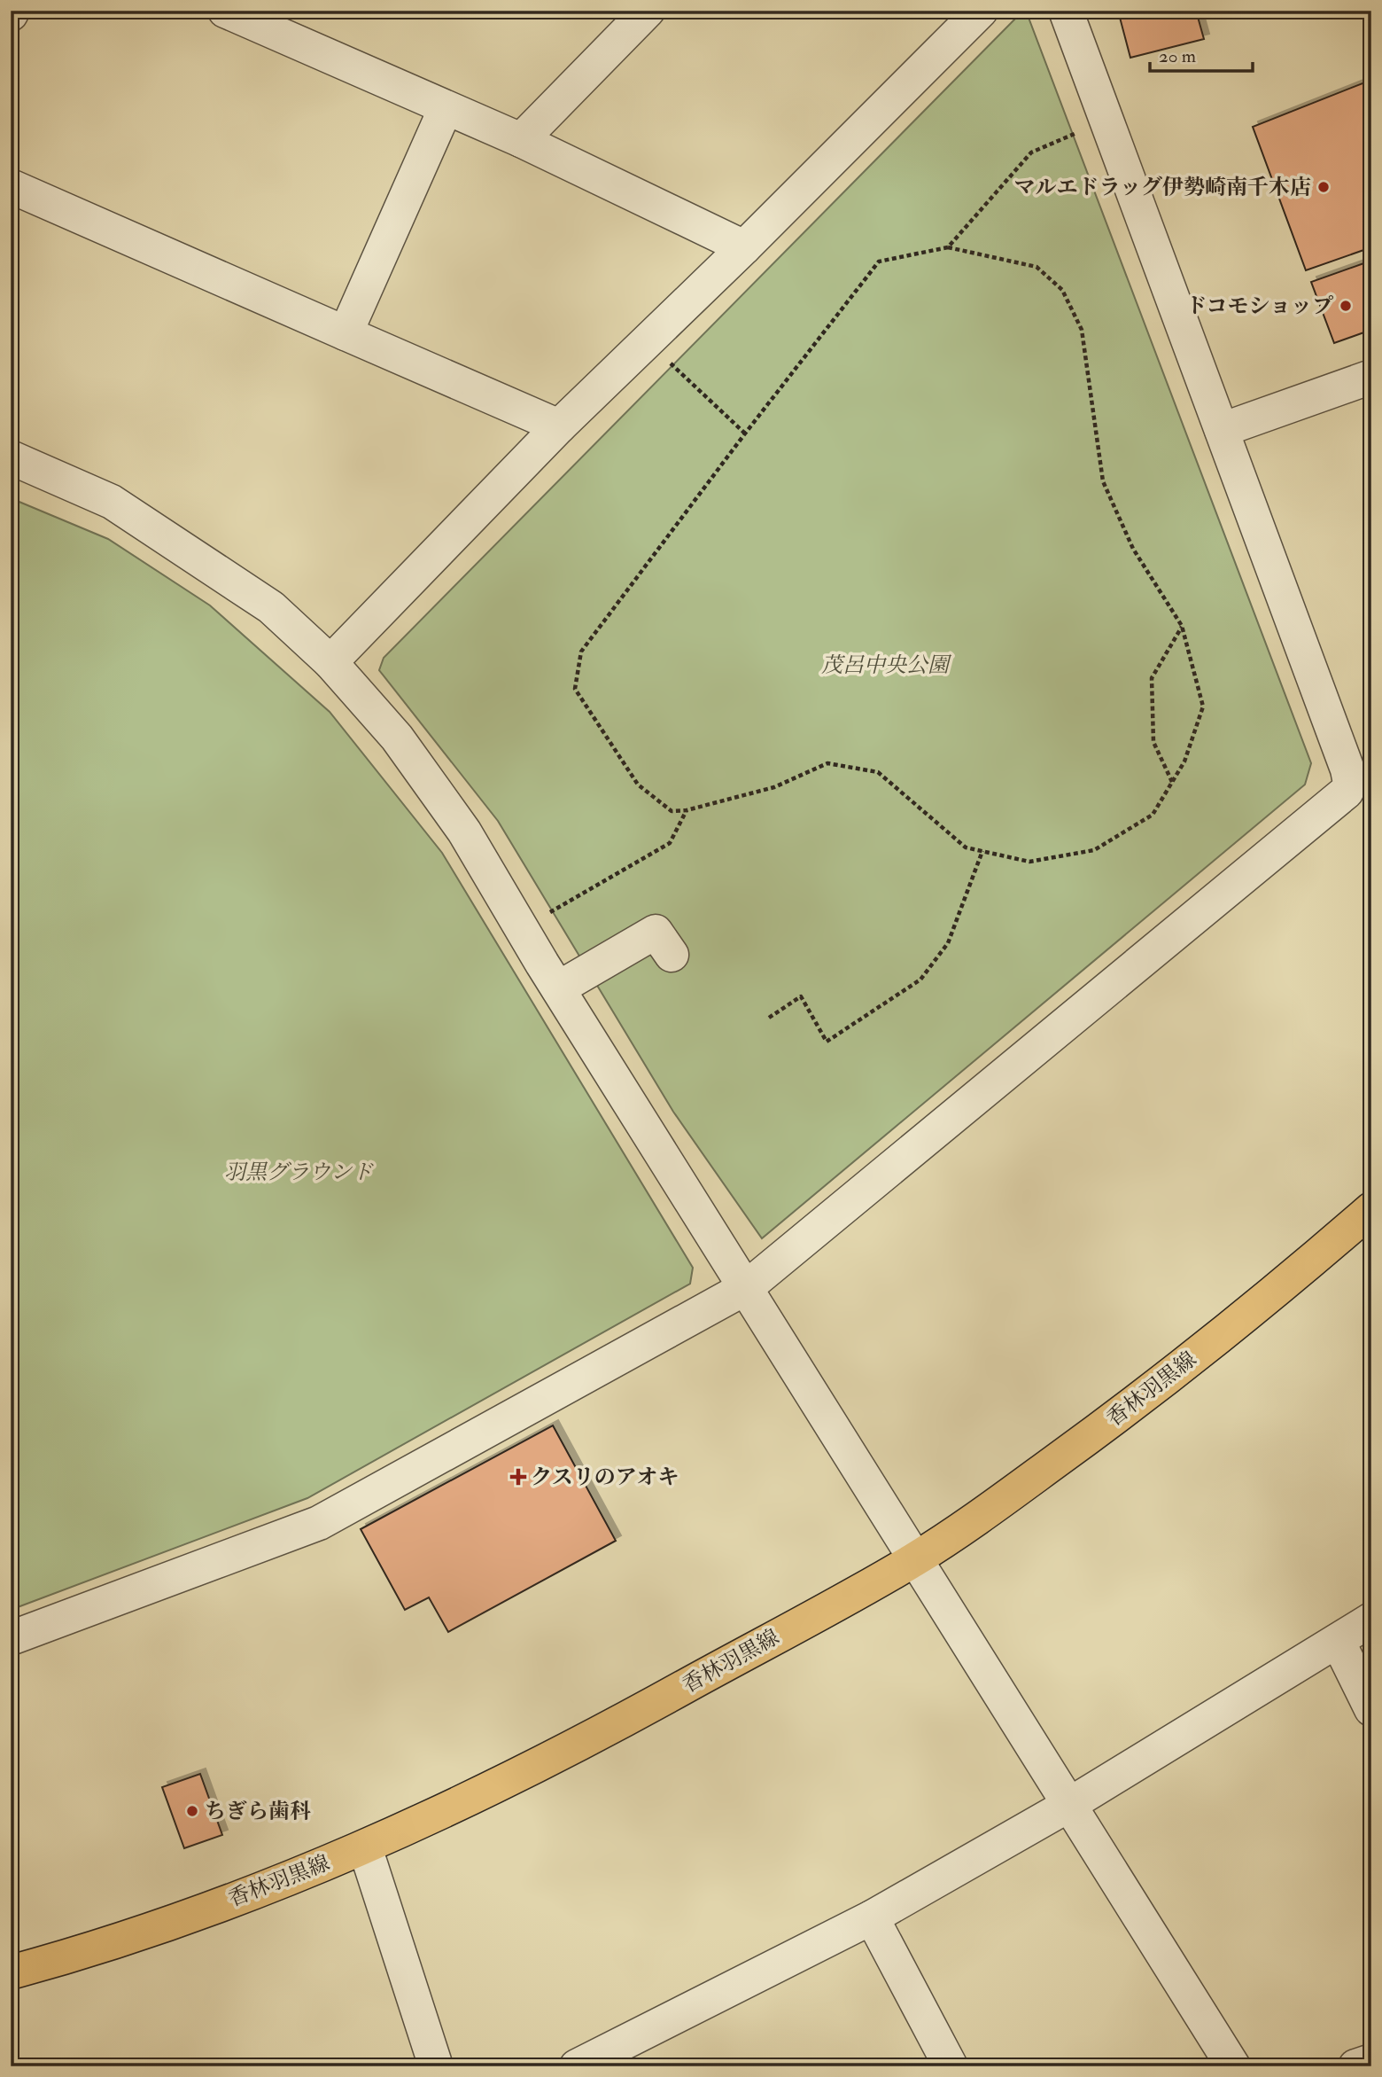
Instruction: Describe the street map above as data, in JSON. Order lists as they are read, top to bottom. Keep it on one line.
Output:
{"streets":{"main road":["香林羽黒線"]},"parks":["茂呂中央公園","羽黒グラウンド"],"places":{"other":["マルエドラッグ伊勢崎南千木店","ドコモショップ","ちぎら歯科"],"health":["クスリのアオキ"]},"scale_bar":"20 m"}
